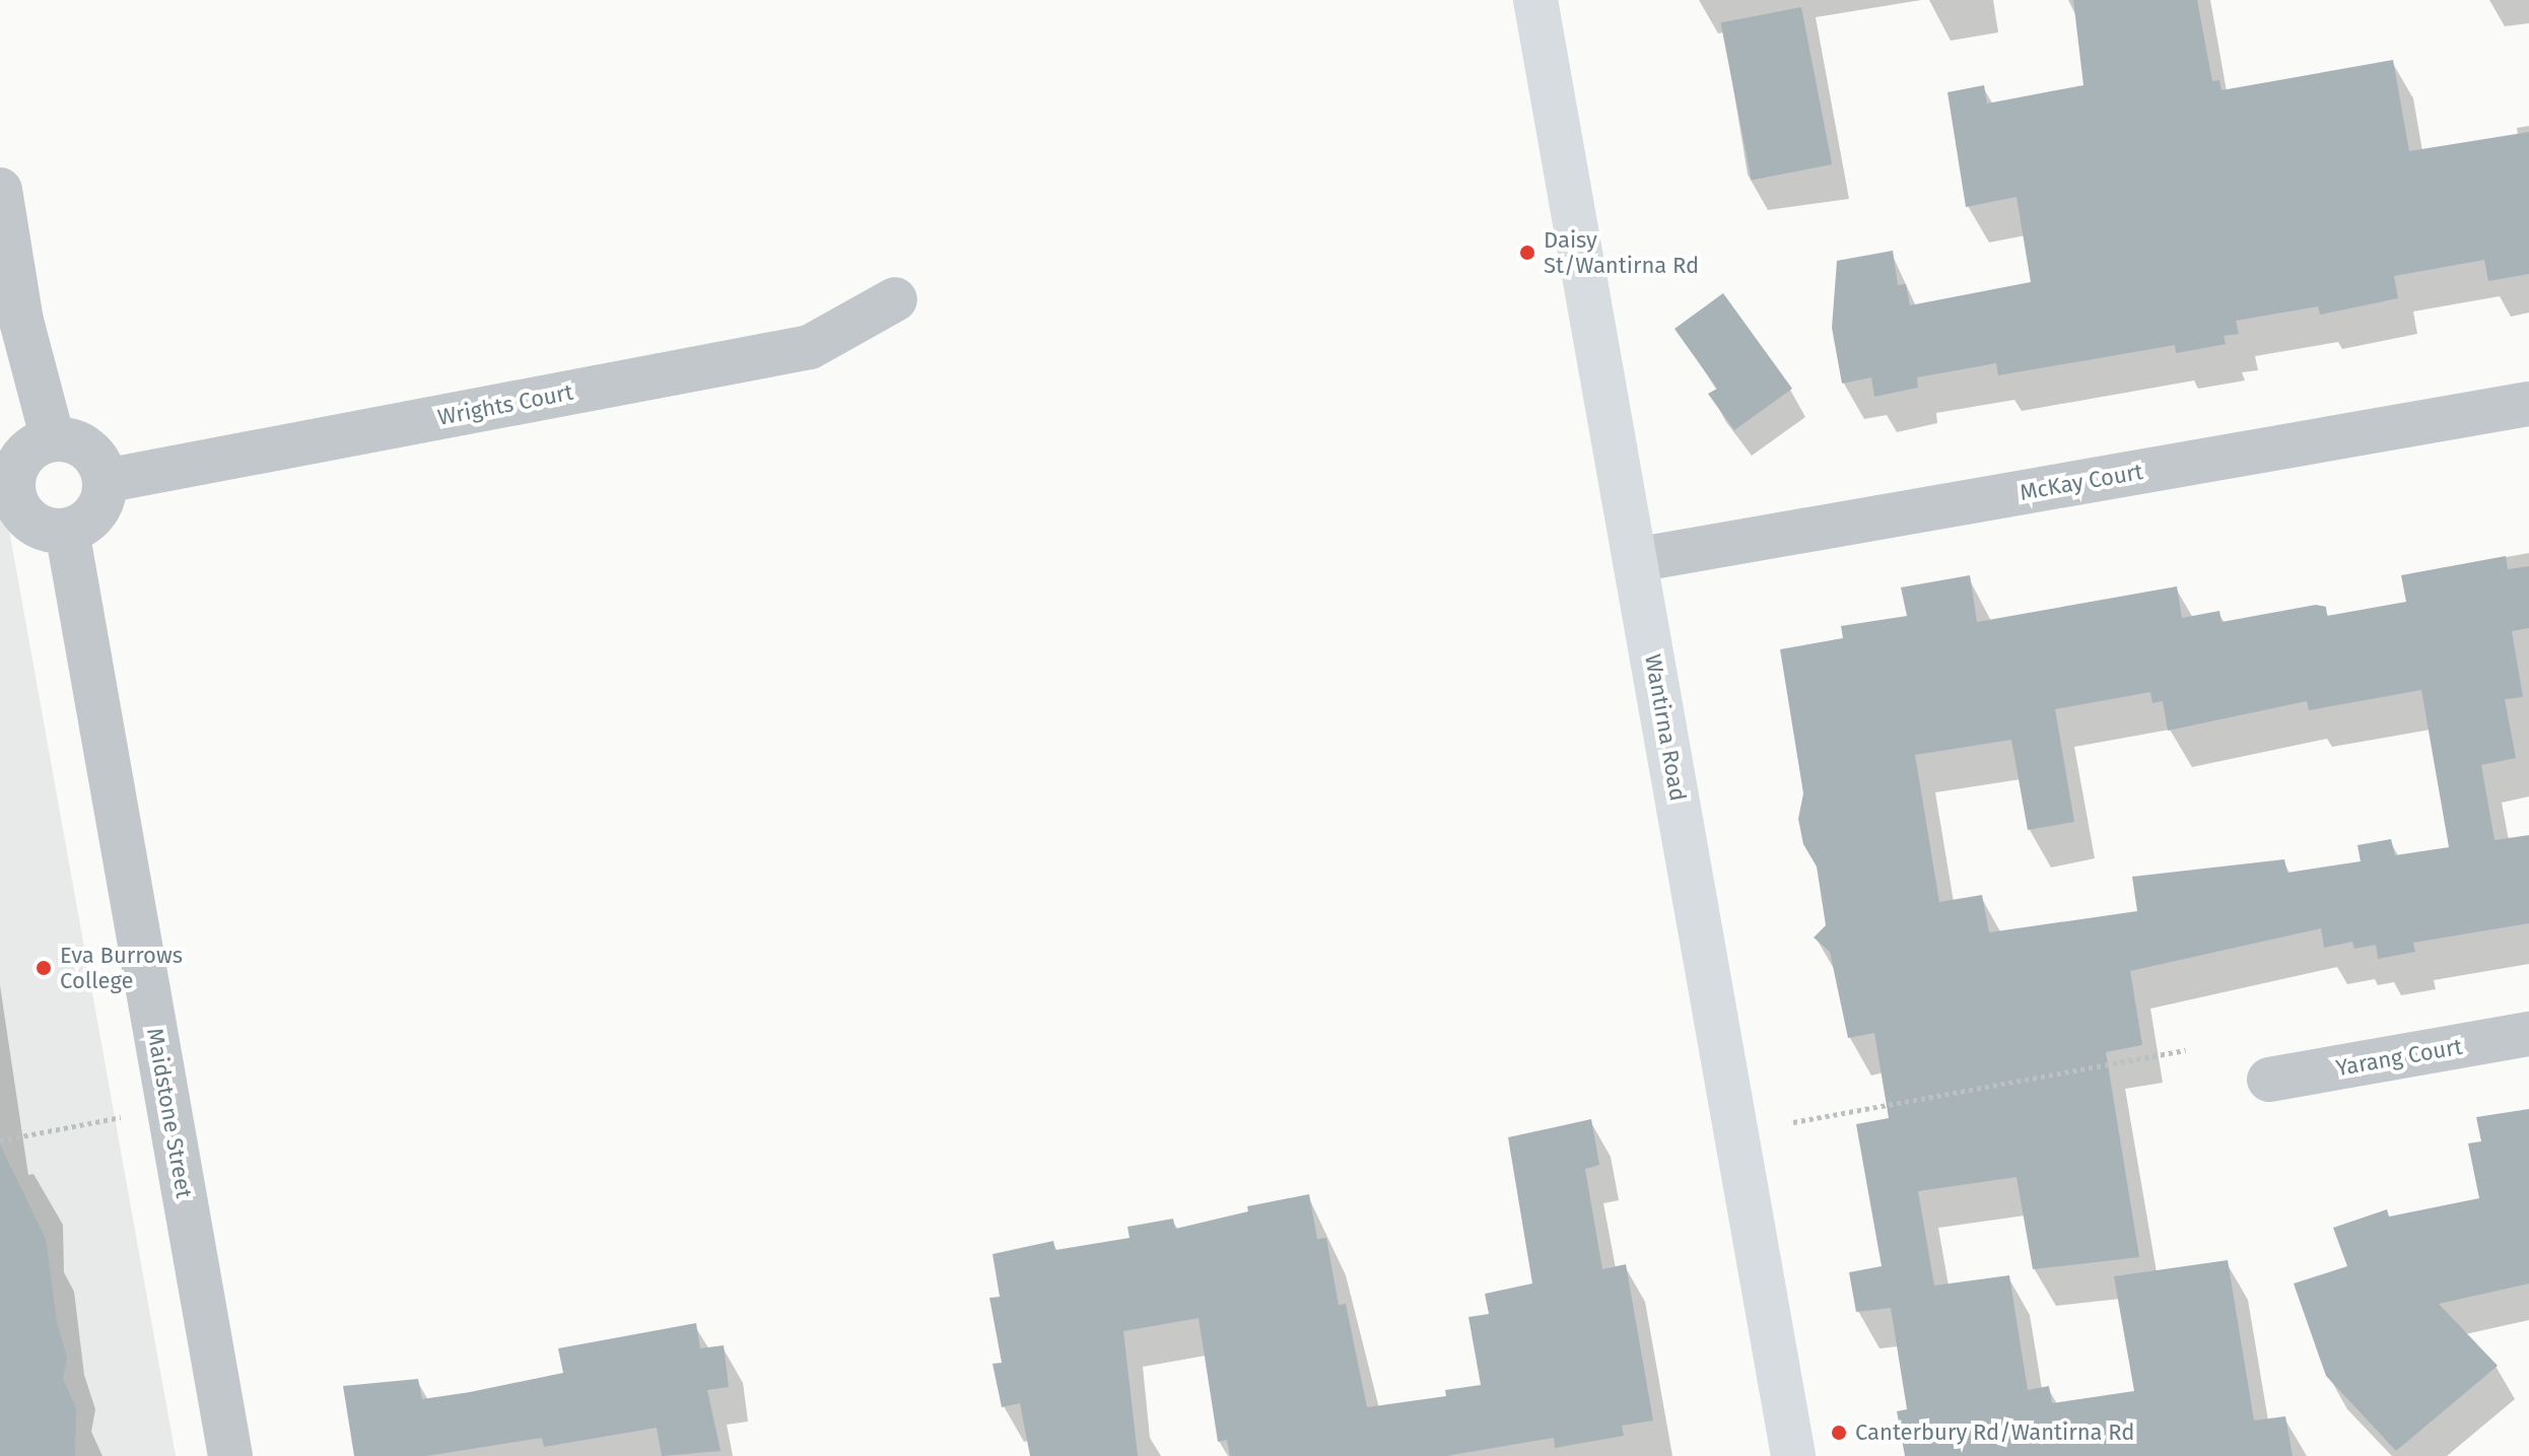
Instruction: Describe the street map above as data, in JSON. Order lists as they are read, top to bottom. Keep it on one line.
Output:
{"streets":{"main road":["Wantirna Road"],"street":["Wrights Court","McKay Court","Yarang Court","Maidstone Street"]},"crossings":[["Wrights Court","Maidstone Street"],["McKay Court","Wantirna Road"]],"places":["Daisy St/Wantirna Rd","Eva Burrows College","Canterbury Rd/Wantirna Rd"]}
